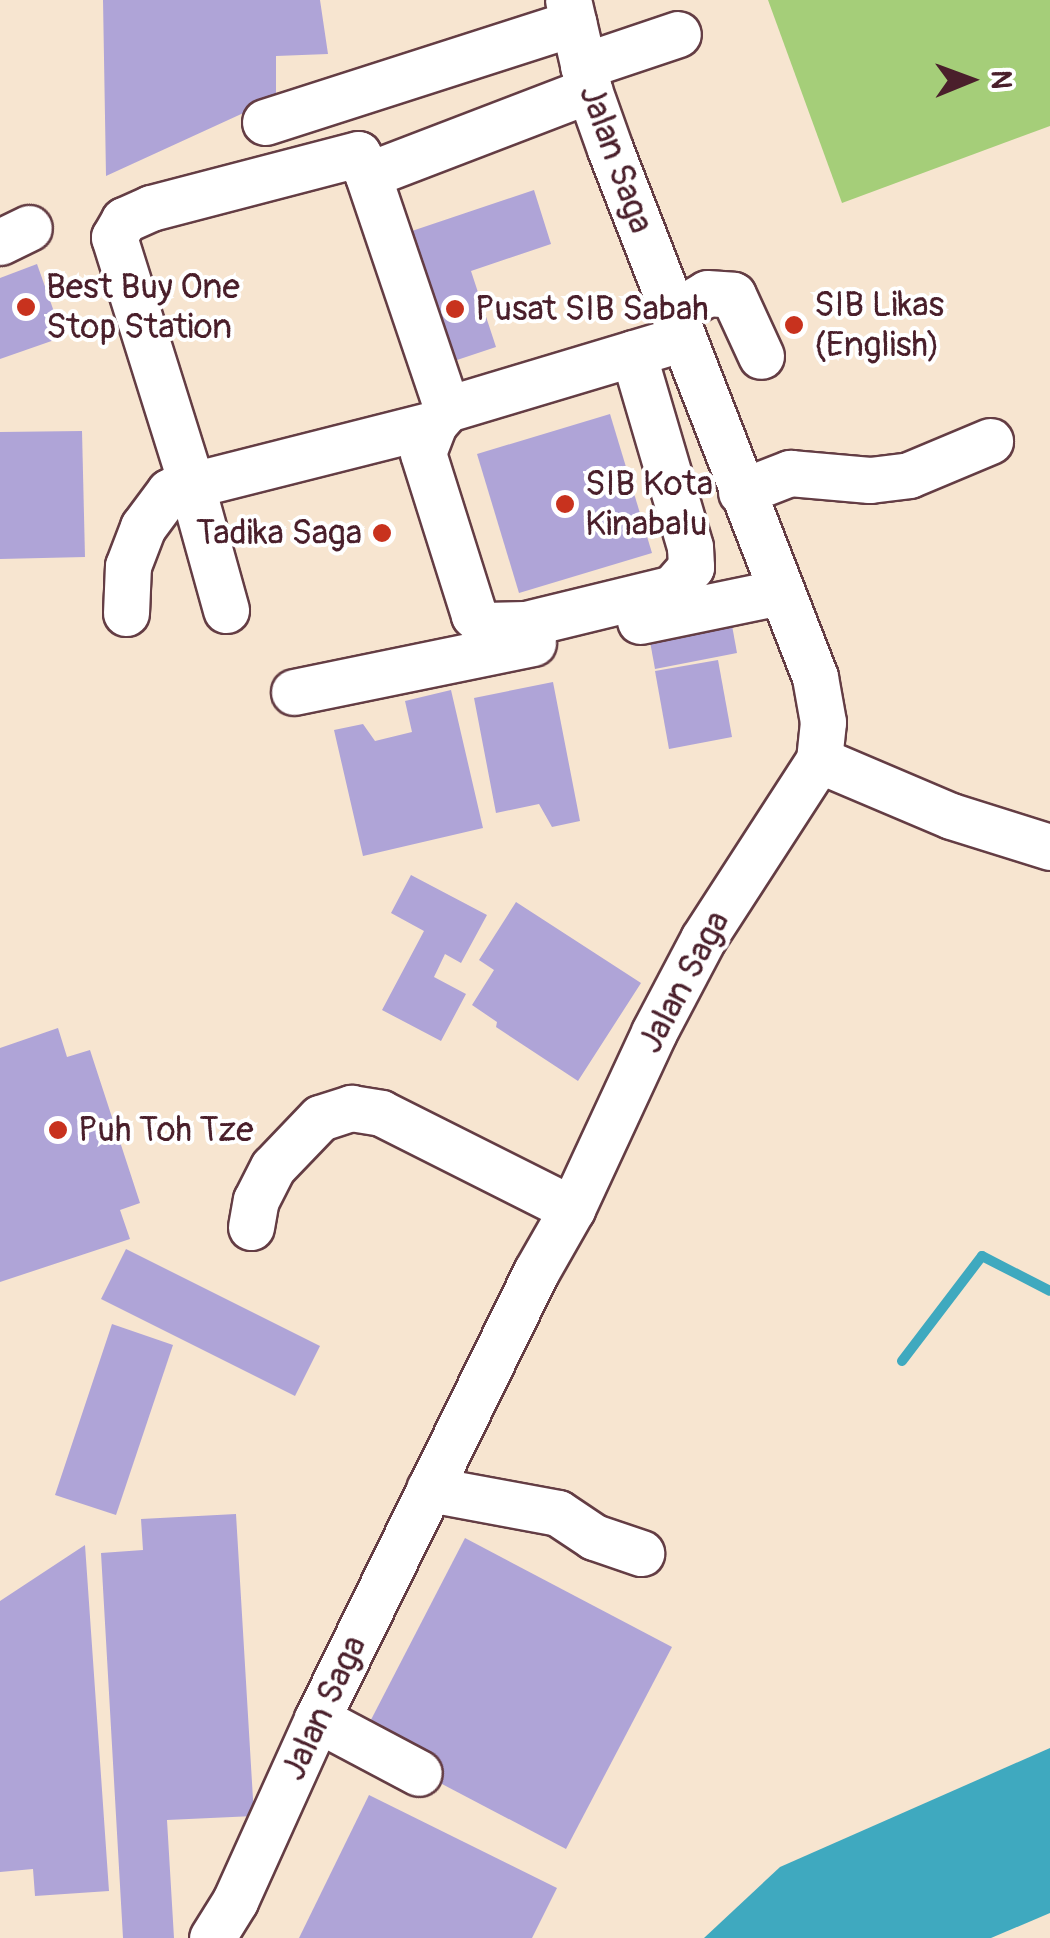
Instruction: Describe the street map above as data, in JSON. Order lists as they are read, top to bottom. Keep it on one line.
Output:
{"streets":{"street":["Jalan Saga"]},"places":["Best Buy One Stop Station","Pusat SIB Sabah","SIB Likas (English)","SIB Kota Kinabalu","Tadika Saga","Puh Toh Tze"],"north":"right"}
